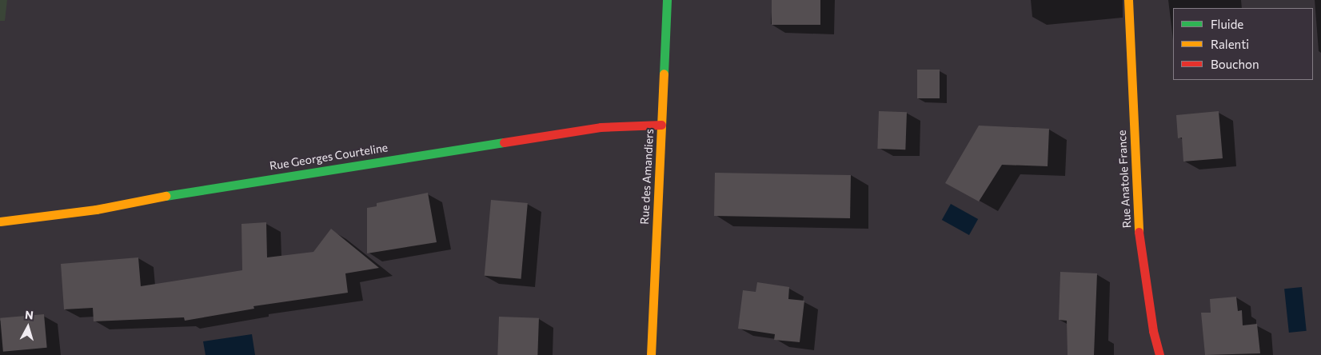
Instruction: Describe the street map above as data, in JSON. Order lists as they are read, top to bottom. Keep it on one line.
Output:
{"streets":{"street":["Rue Georges Courteline","Rue des Amandiers","Rue Anatole France"]},"crossings":[["Rue Georges Courteline","Rue des Amandiers"]],"legend":["Fluide","Ralenti","Bouchon"],"north":"top"}
